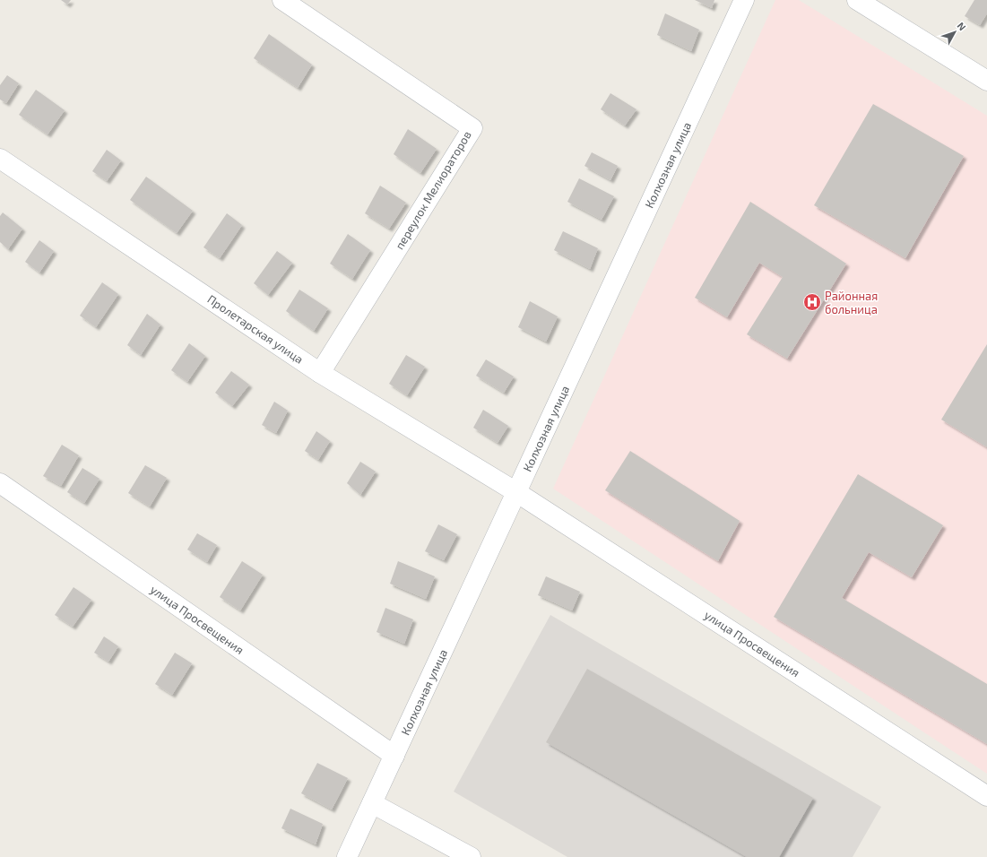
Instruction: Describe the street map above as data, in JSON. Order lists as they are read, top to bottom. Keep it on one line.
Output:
{"streets":{"street":["Колхозная улица","переулок Мелиораторов","Пролетарская улица","улица Просвещения"]},"crossings":[["Колхозная улица","Пролетарская улица"],["Колхозная улица","улица Просвещения"],["переулок Мелиораторов","Пролетарская улица"],["Пролетарская улица","улица Просвещения"]],"places":{"hospital":["Районная больница"]},"north":"top right"}
